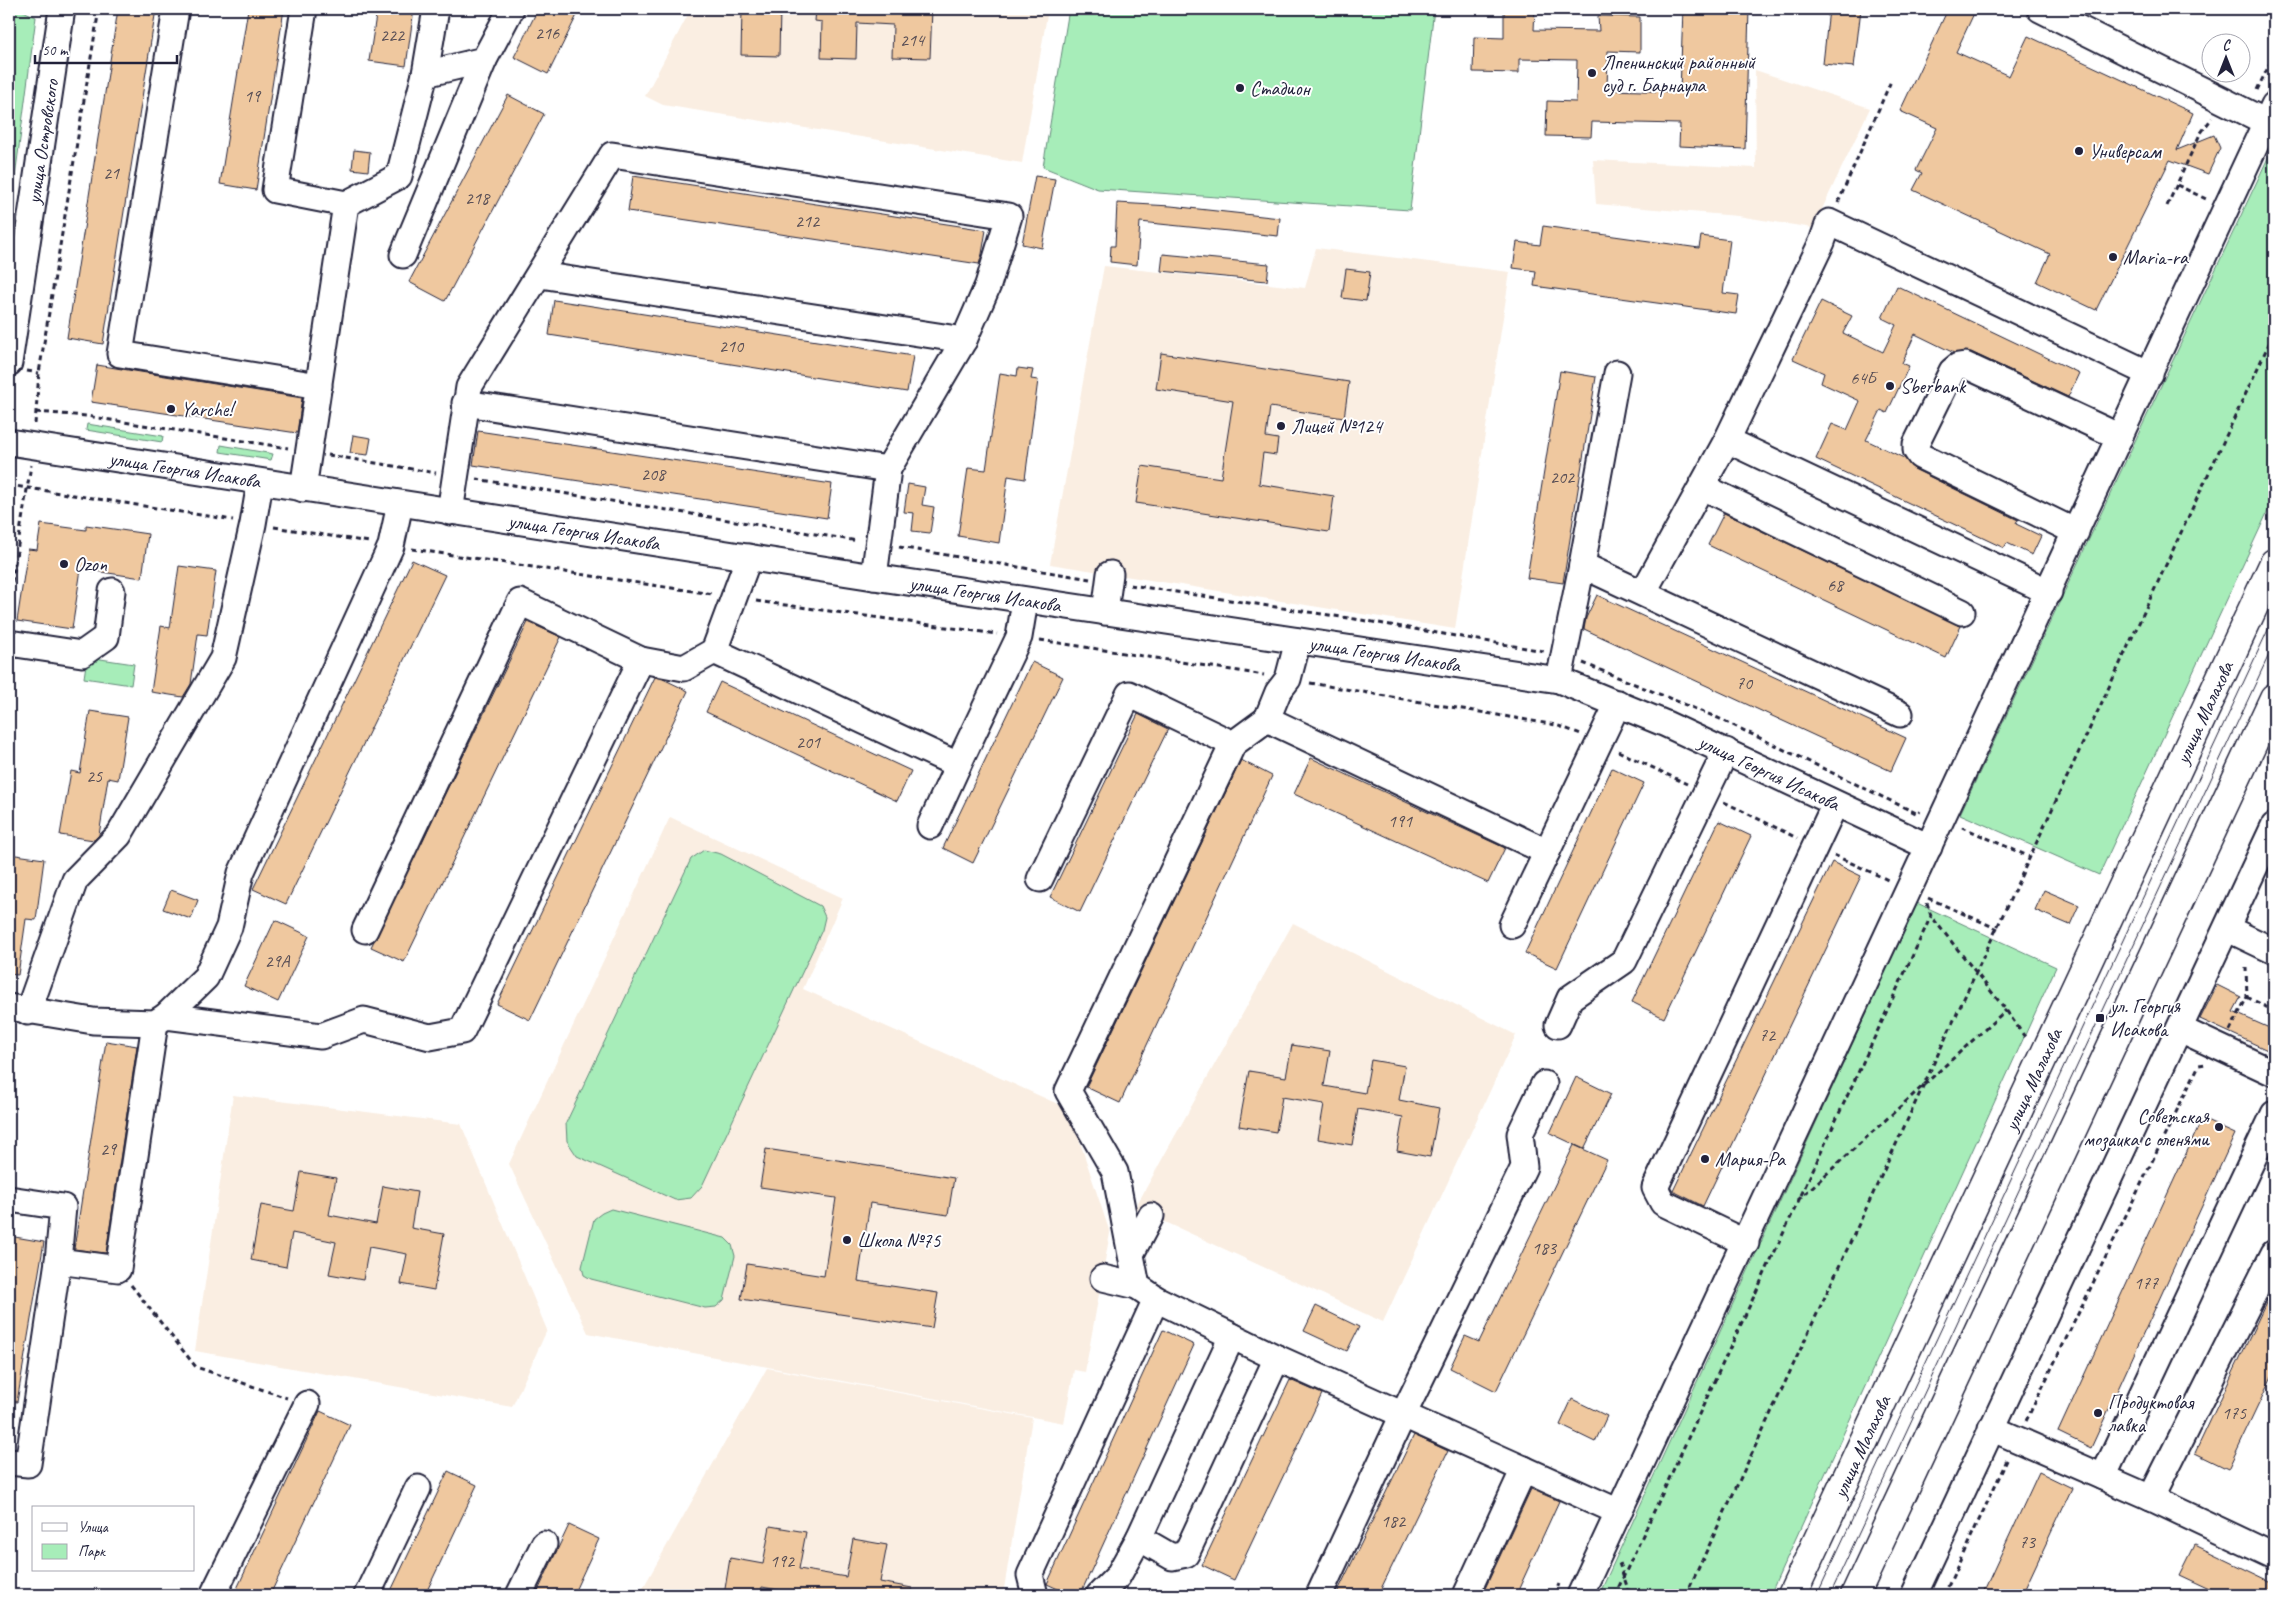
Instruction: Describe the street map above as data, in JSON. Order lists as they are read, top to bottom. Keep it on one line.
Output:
{"streets":{"main road":["улица Малахова"],"street":["улица Островского","улица Георгия Исакова"]},"places":{"other":["Лпенинский районный суд г. Барнаула","Стадион","Универсам","Maria-ra","Sberbank","Yarche!","Лицей №124","Ozon","Советская мозаика с оленями","Мария-Ра","Школа №75","Продуктовая лавка"],"transit":["ул. Георгия Исакова"]},"house_numbers":["216","222","214","19","21","218","212","210","64Б","208","202","68","70","201","25","191","29А","72","29","183","177","175","182","73","192"],"legend":["Улица","Парк"],"scale_bar":"50 m","north":"top"}
